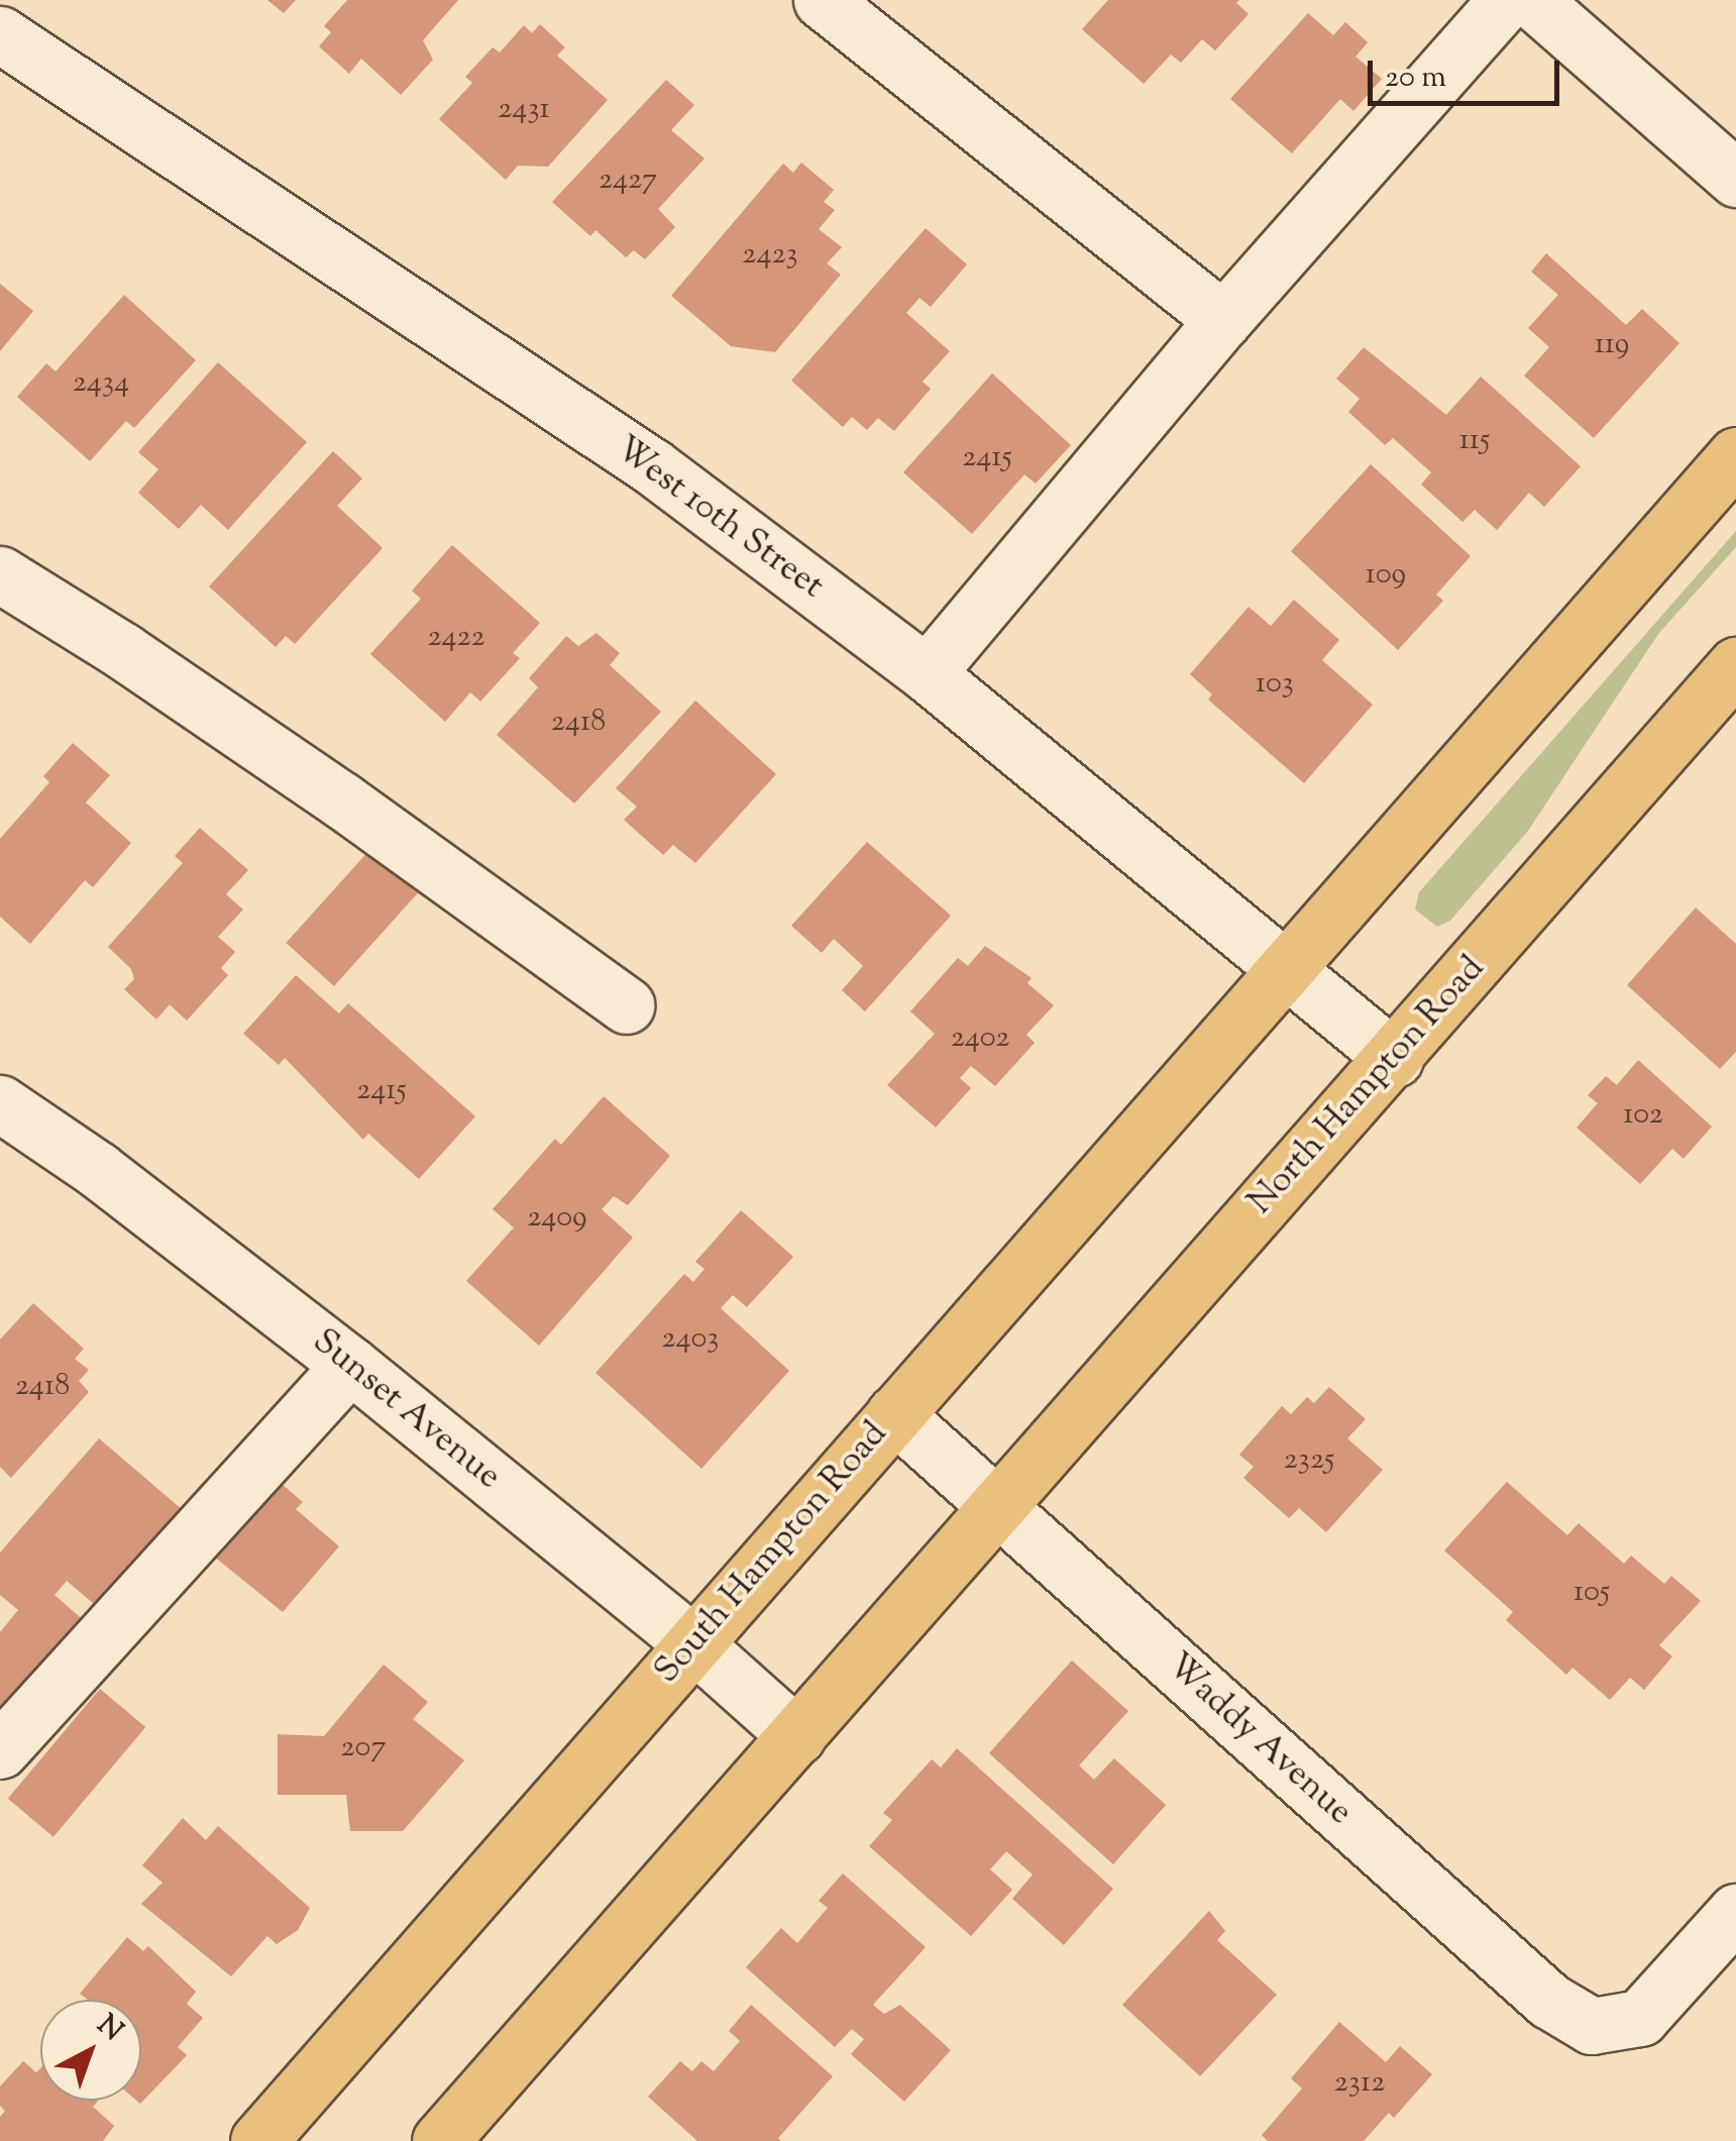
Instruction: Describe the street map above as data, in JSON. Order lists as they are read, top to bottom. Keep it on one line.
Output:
{"streets":{"main road":["North Hampton Road","South Hampton Road"],"street":["West 10th Street","Sunset Avenue","Waddy Avenue"]},"crossings":[["West 10th Street","North Hampton Road"],["West 10th Street","South Hampton Road"],["North Hampton Road","Waddy Avenue"],["Sunset Avenue","South Hampton Road"],["South Hampton Road","Waddy Avenue"]],"house_numbers":["2431","2427","2423","119","2434","115","2415","109","2422","103","2418","2402","2415","102","2409","2403","2418","2325","105","207","2312"],"scale_bar":"20 m","north":"top right"}
